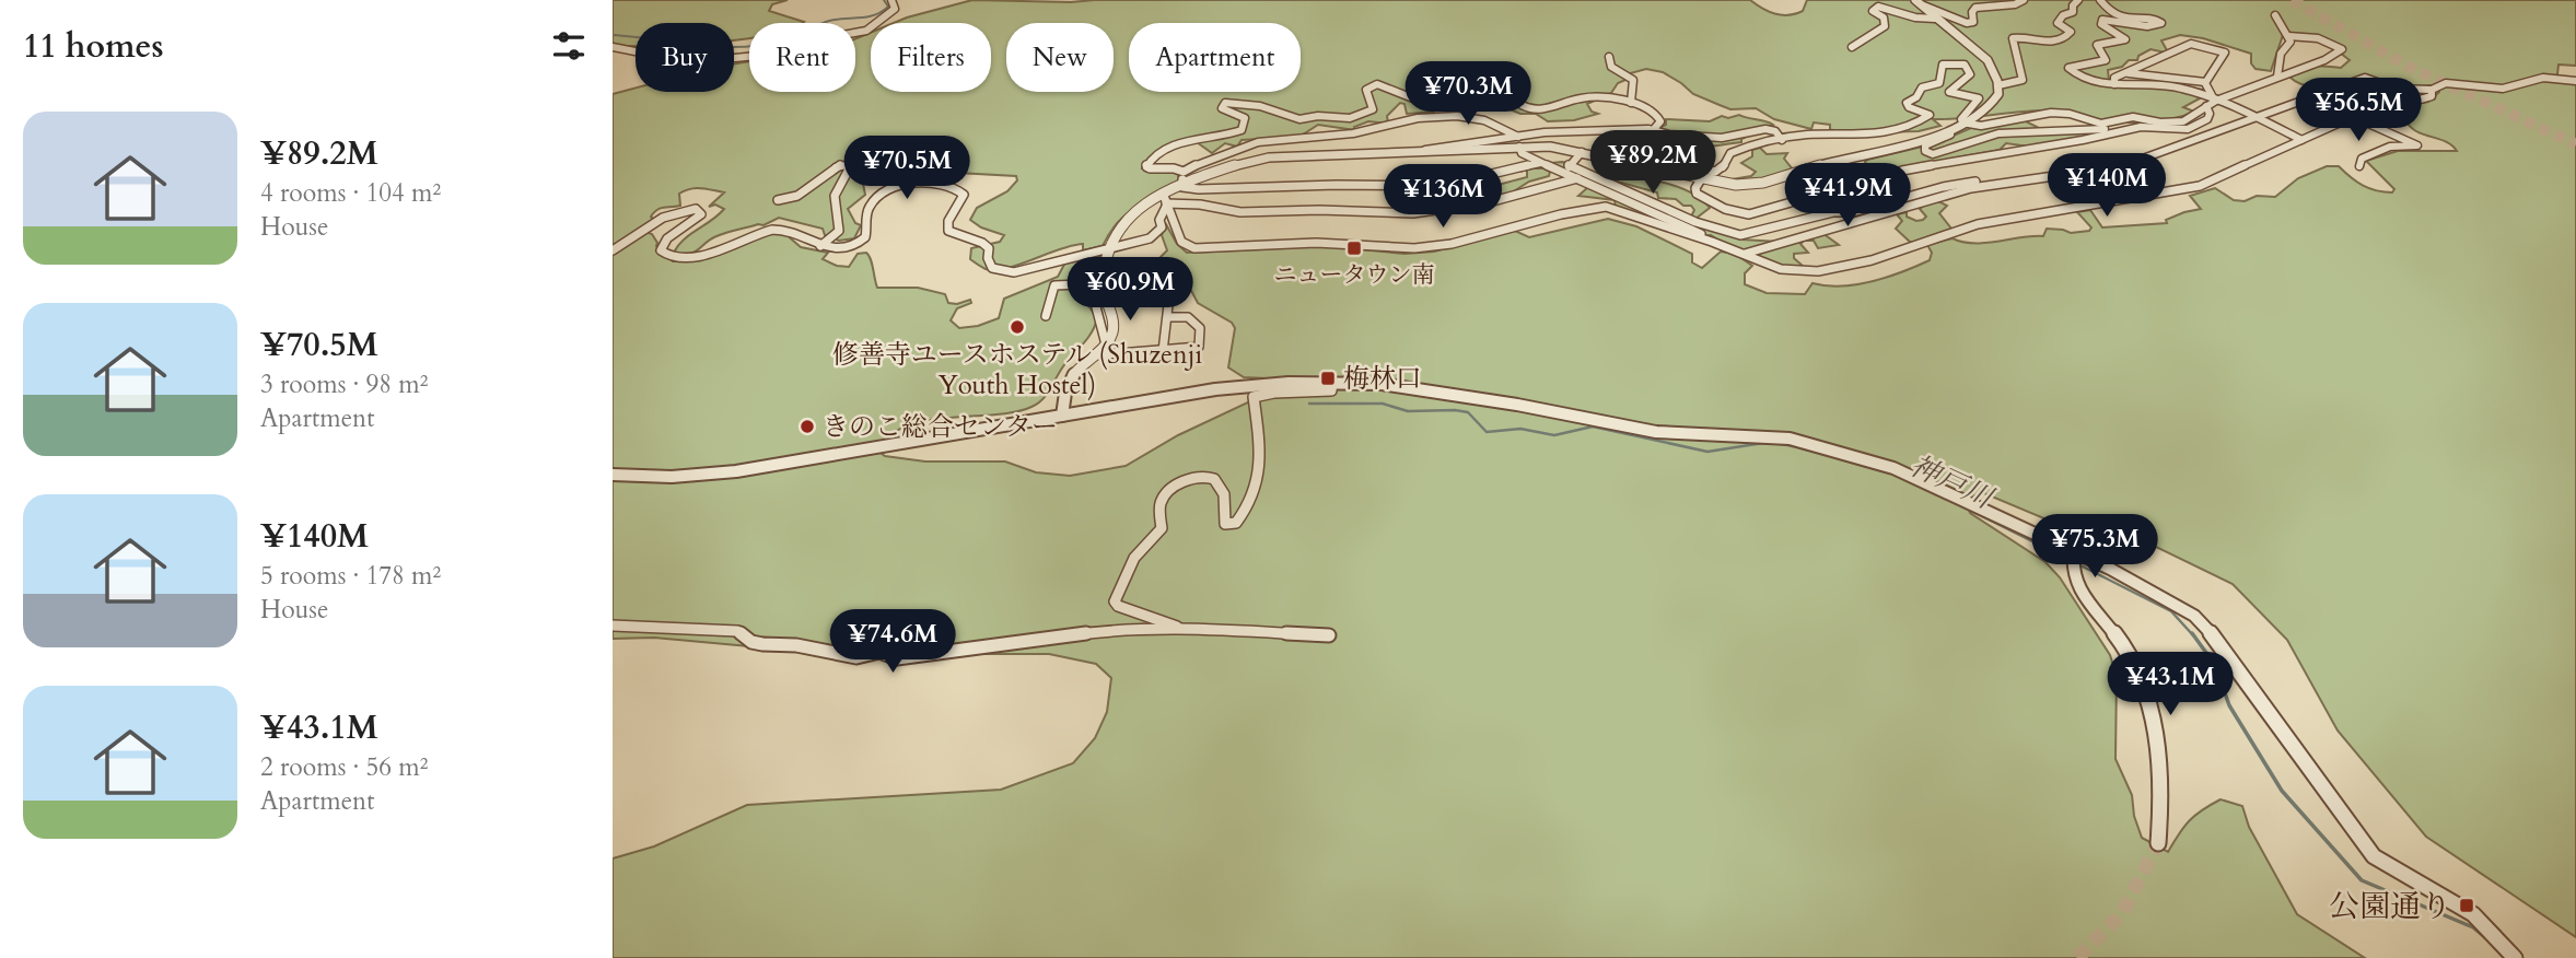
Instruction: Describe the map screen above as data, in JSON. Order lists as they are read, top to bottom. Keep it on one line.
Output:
{"water":["神戸川"],"places":{"transit":["ニュータウン南","梅林口","公園通り"],"other":["修善寺ユースホステル (Shuzenji Youth Hostel)","きのこ総合センター"]},"page":{"heading":"11 homes","chip":["Buy","Rent","Filters","New","Apartment"],"price":["¥70.3M","¥56.5M","¥89.2M","¥70.5M","¥140M","¥41.9M","¥136M","¥60.9M","¥75.3M","¥74.6M","¥43.1M"],"list":[{"name":"¥89.2M","note":"4 rooms · 104 m² · House"},{"name":"¥70.5M","note":"3 rooms · 98 m² · Apartment"},{"name":"¥140M","note":"5 rooms · 178 m² · House"},{"name":"¥43.1M","note":"2 rooms · 56 m² · Apartment"}]}}
